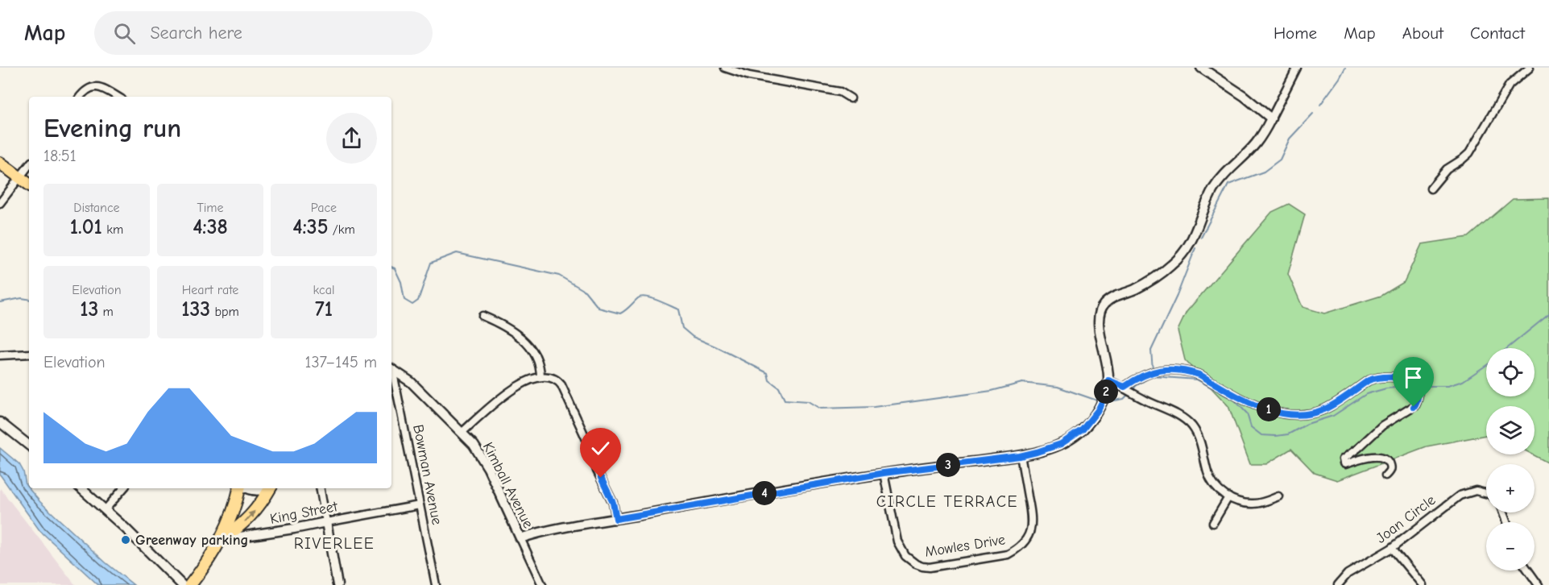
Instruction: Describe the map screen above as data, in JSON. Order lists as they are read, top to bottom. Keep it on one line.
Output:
{"streets":{"street":["Bowman Avenue","Kimball Avenue","King Street","Joan Circle","Mowles Drive"]},"crossings":[["Bowman Avenue","King Street"]],"districts":["CIRCLE TERRACE","RIVERLEE"],"places":["Greenway parking"],"page":{"header":"Map","search":"Search here","nav":["Home","Map","About","Contact"],"heading":["Evening run","18:51"],"stats":[["Distance","1.01 km"],["Time","4:38"],["Pace","4:35 /km"],["Elevation","13 m"],["Heart rate","133 bpm"],["kcal","71"]],"chart":["Elevation","137–145 m"],"map_buttons":["+","−"],"pins":["2","1","3","4"]}}
